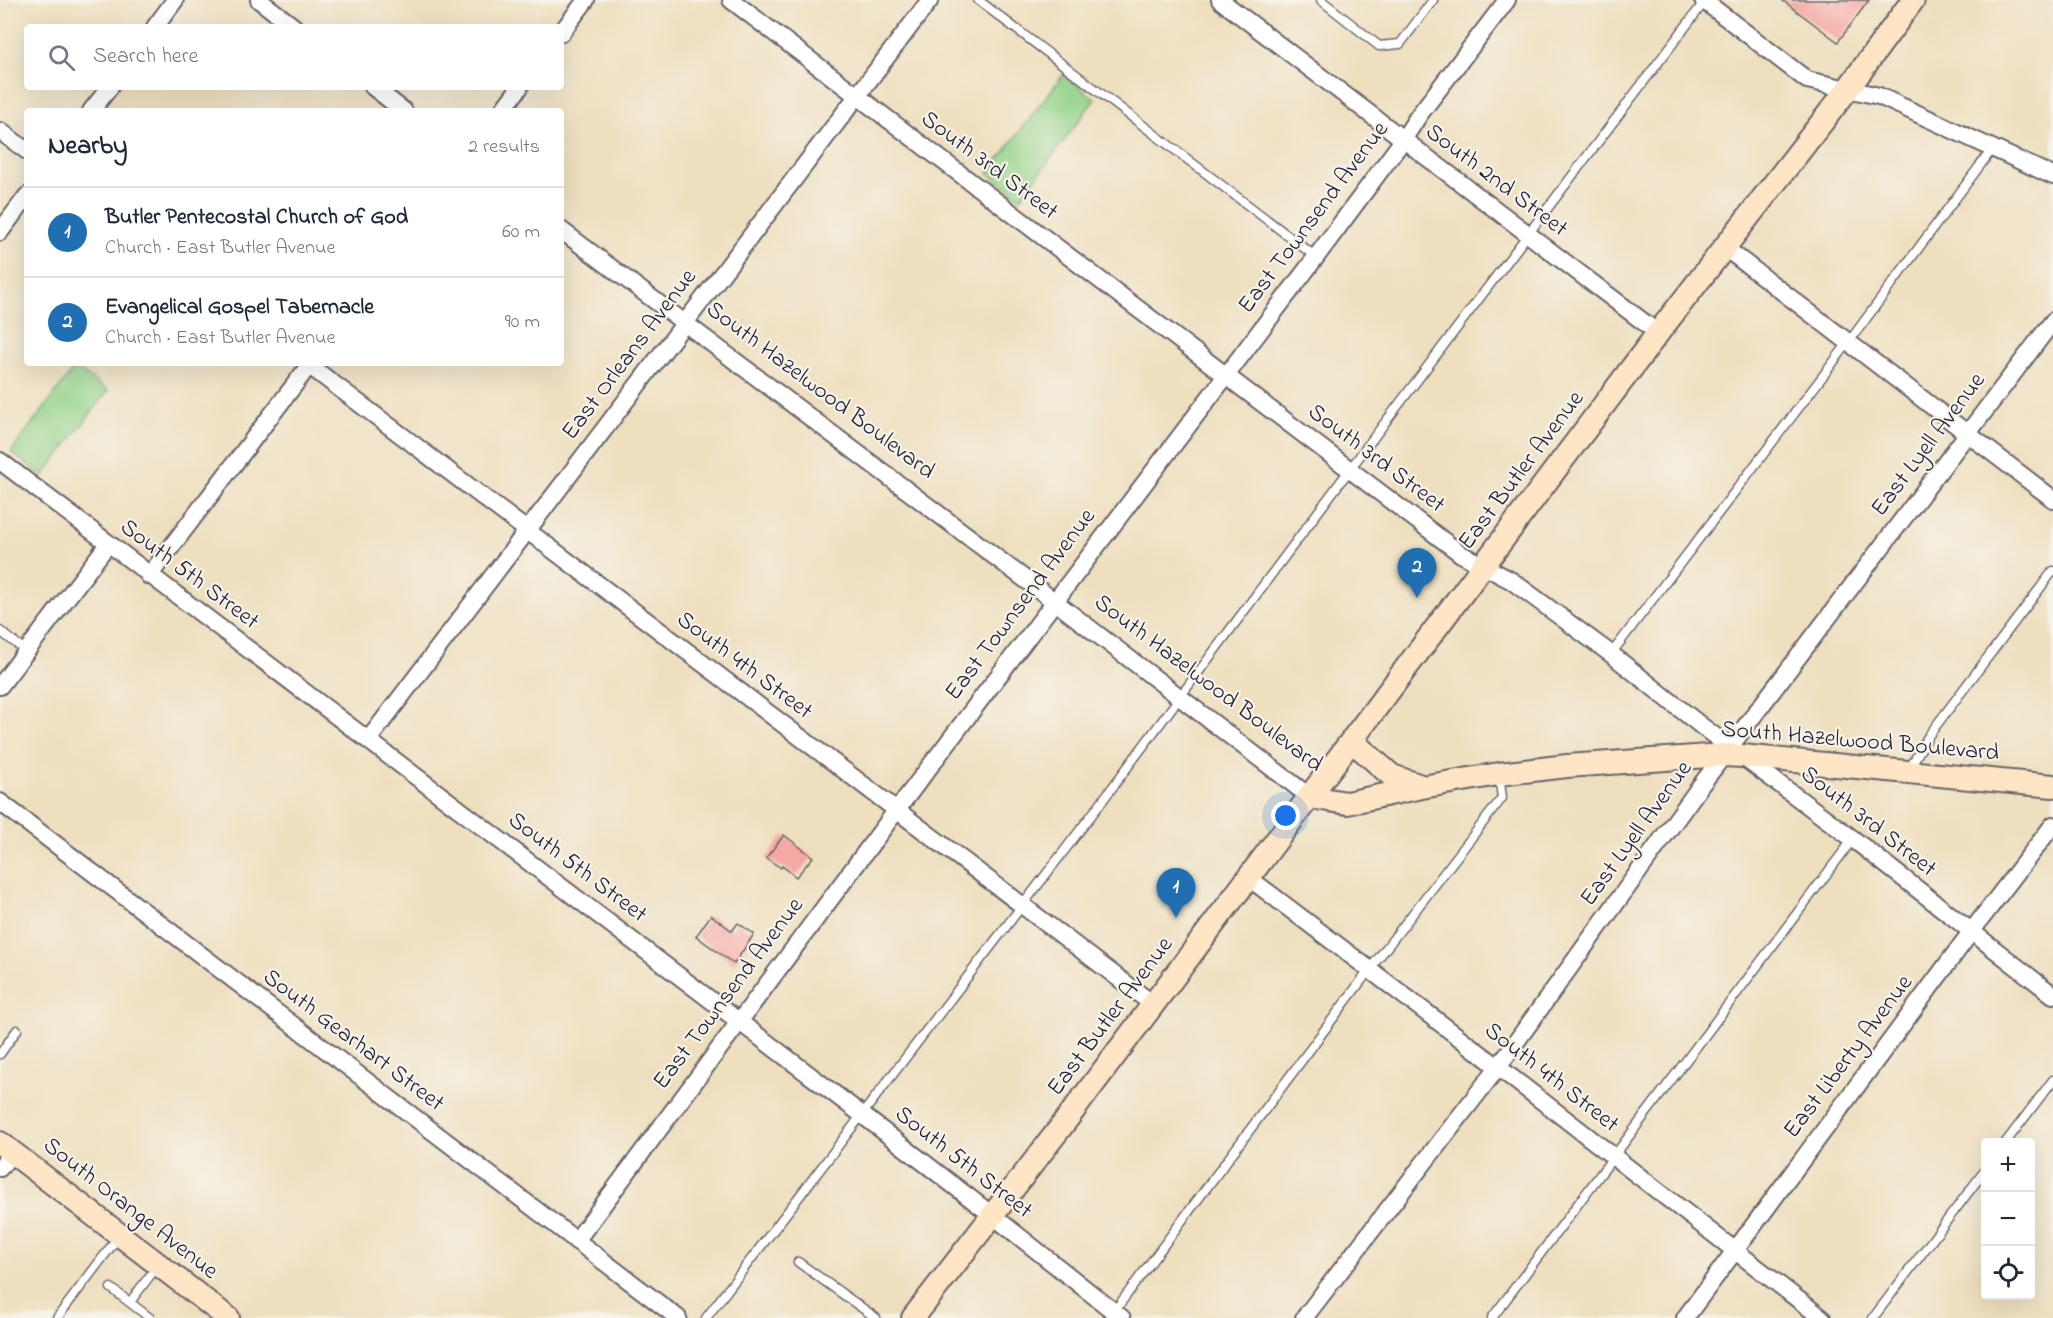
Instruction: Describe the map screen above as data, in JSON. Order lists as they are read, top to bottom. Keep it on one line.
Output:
{"streets":{"street":["South 3rd Street","South 2nd Street","East Townsend Avenue","East Orleans Avenue","South Hazelwood Boulevard","East Lyell Avenue","East Butler Avenue","South 5th Street","South 4th Street","South Gearhart Street","East Liberty Avenue","South Orange Avenue"]},"crossings":[["South 3rd Street","East Townsend Avenue"],["South 3rd Street","East Orleans Avenue"],["South 3rd Street","South Hazelwood Boulevard"],["South 3rd Street","East Lyell Avenue"],["South 3rd Street","East Butler Avenue"],["South 3rd Street","East Liberty Avenue"],["South 2nd Street","East Townsend Avenue"],["South 2nd Street","East Butler Avenue"],["East Townsend Avenue","South Hazelwood Boulevard"],["East Townsend Avenue","South 5th Street"],["East Townsend Avenue","South 4th Street"],["East Townsend Avenue","South Gearhart Street"],["East Orleans Avenue","South Hazelwood Boulevard"],["East Orleans Avenue","South 5th Street"],["East Orleans Avenue","South 4th Street"],["South Hazelwood Boulevard","East Lyell Avenue"],["South Hazelwood Boulevard","East Butler Avenue"],["East Lyell Avenue","South 4th Street"],["East Butler Avenue","South 5th Street"],["East Butler Avenue","South 4th Street"],["South 4th Street","East Liberty Avenue"]],"page":{"search":"Search here","heading":["Nearby","2 results"],"list":[{"mark":"1","name":"Butler Pentecostal Church of God","note":"Church · East Butler Avenue","value":"60 m"},{"mark":"2","name":"Evangelical Gospel Tabernacle","note":"Church · East Butler Avenue","value":"90 m"}],"pins":["2","1"],"map_buttons":["+","−"]}}
